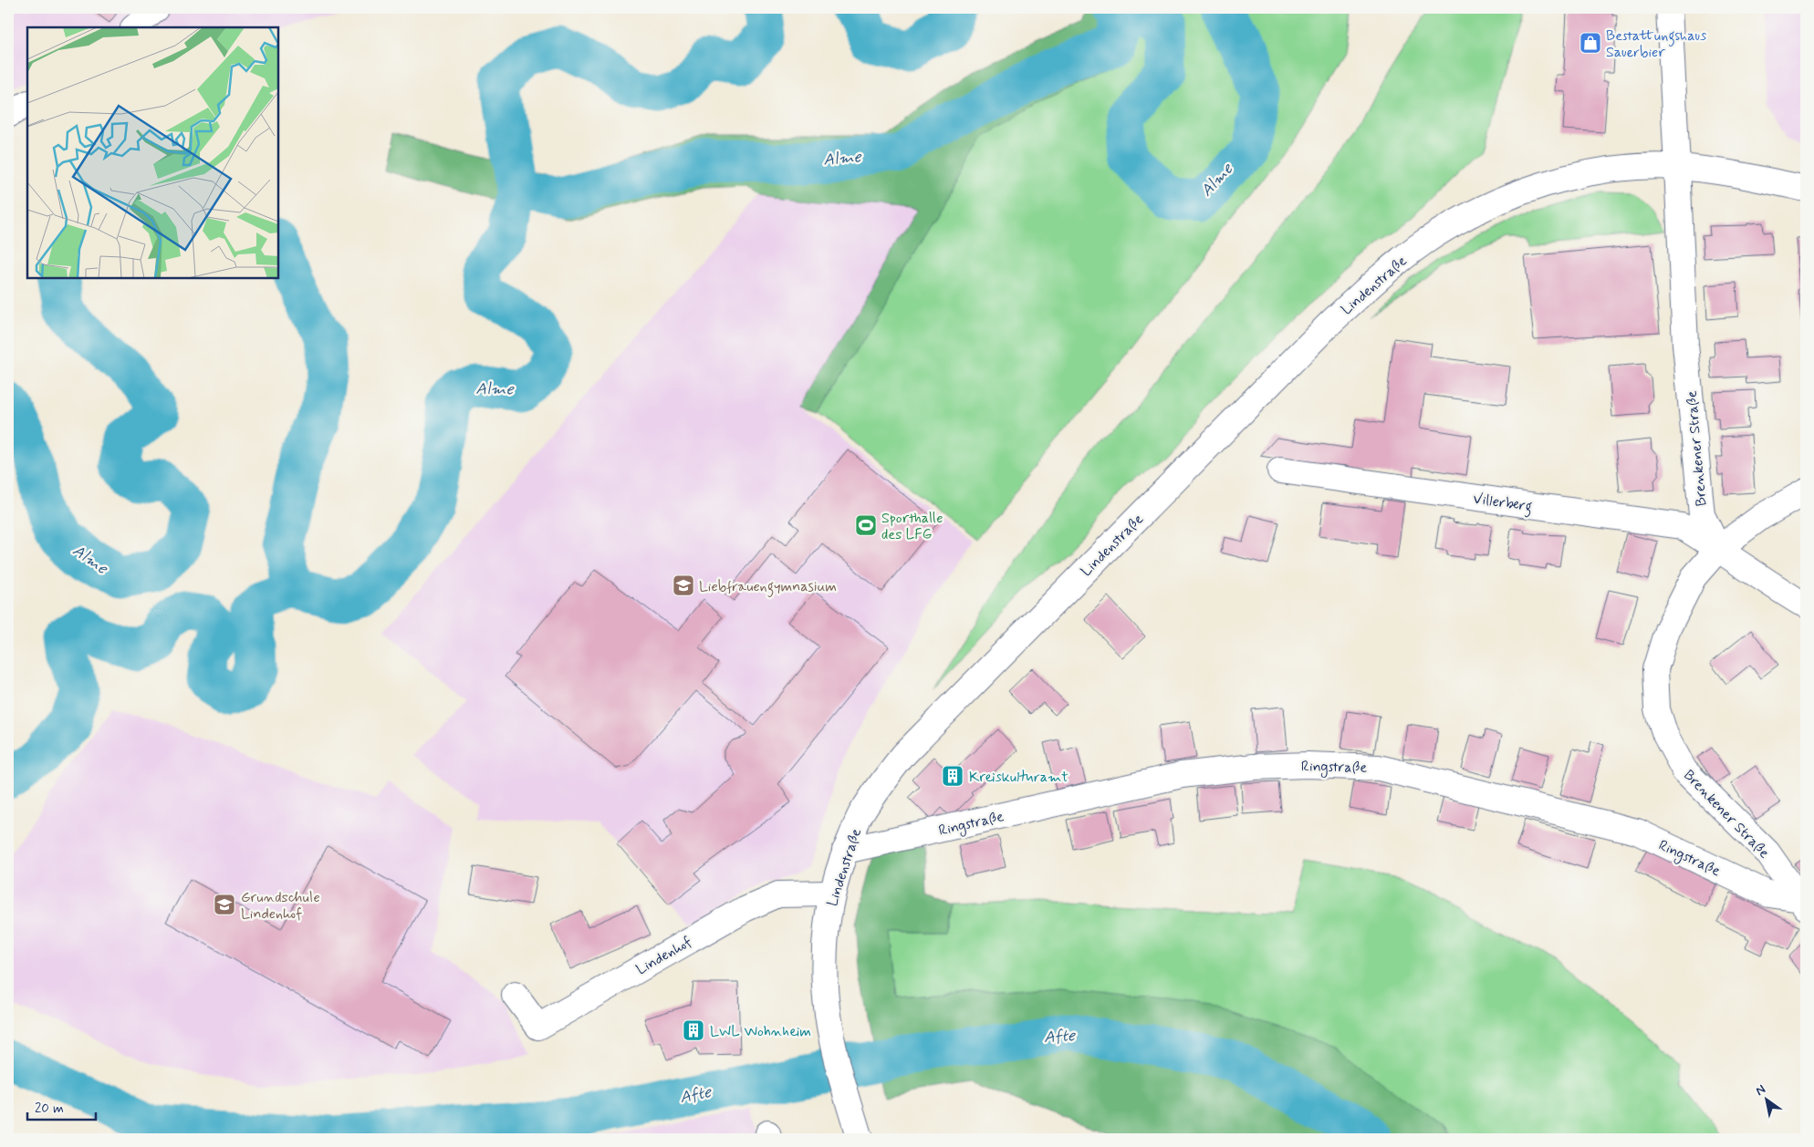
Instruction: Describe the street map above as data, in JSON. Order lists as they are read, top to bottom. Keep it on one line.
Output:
{"streets":{"street":["Lindenstraße","Brenkener Straße","Villerberg","Ringstraße","Lindenhof"]},"crossings":[["Lindenstraße","Brenkener Straße"],["Lindenstraße","Ringstraße"],["Lindenstraße","Lindenhof"],["Brenkener Straße","Villerberg"],["Brenkener Straße","Ringstraße"]],"water":["Alme","Afte"],"places":{"shop":["Bestattungshaus Sauerbier"],"sports":["Sporthalle des LFG"],"school or university":["Liebfrauengymnasium","Grundschule Lindenhof"],"building":["Kreiskulturamt","LWL Wohnheim"]},"scale_bar":"20 m","north":"top left"}
